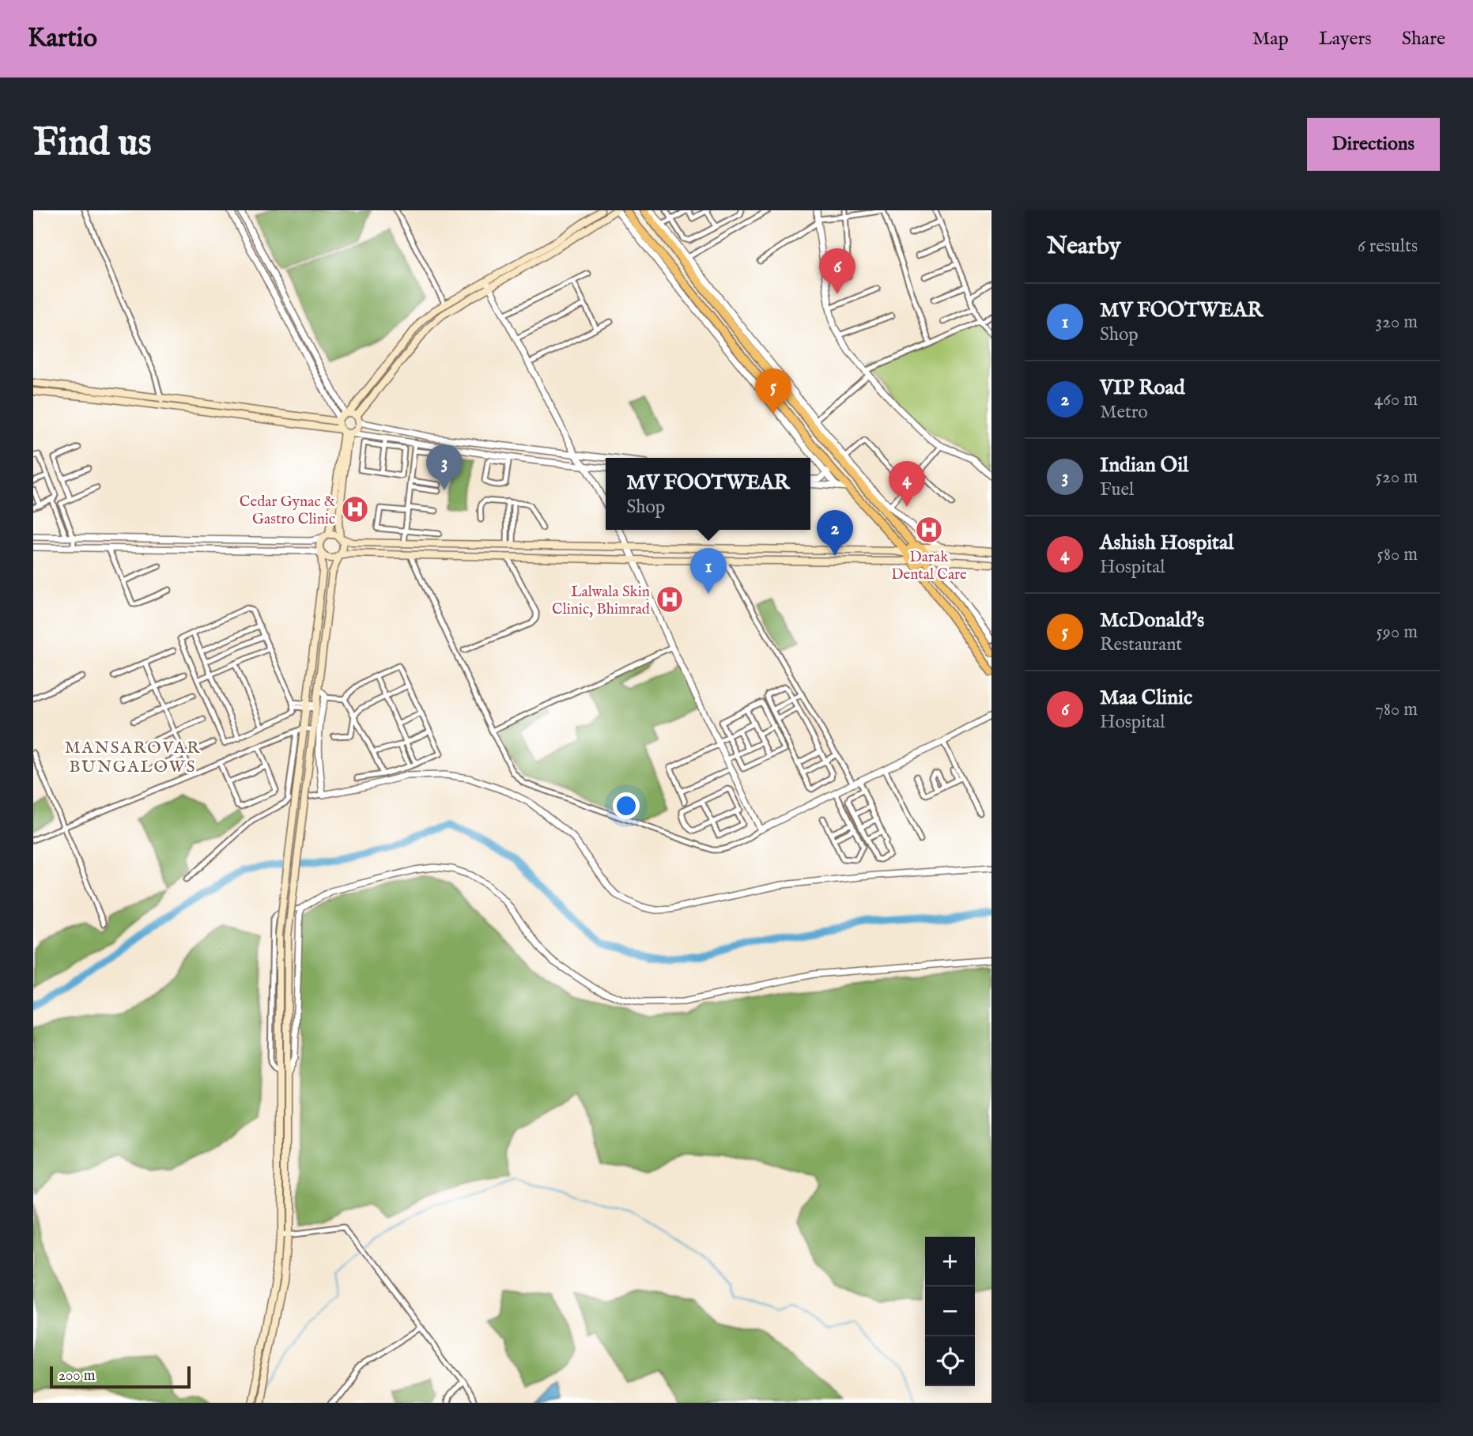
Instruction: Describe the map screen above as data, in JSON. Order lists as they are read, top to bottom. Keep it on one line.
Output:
{"districts":["MANSAROVAR BUNGALOWS"],"places":{"hospital":["Cedar Gynac & Gastro Clinic","Darak Dental Care","Lalwala Skin Clinic, Bhimrad"]},"scale_bar":"200 m","page":{"header":"Kartio","nav":["Map","Layers","Share"],"buttons":"Directions","title":"Find us","heading":["Nearby","6 results"],"pins":["6","5","3","4","2","1"],"list":[{"mark":"1","name":"MV FOOTWEAR","note":"Shop","value":"320 m"},{"mark":"2","name":"VIP Road","note":"Metro","value":"460 m"},{"mark":"3","name":"Indian Oil","note":"Fuel","value":"520 m"},{"mark":"4","name":"Ashish Hospital","note":"Hospital","value":"580 m"},{"mark":"5","name":"McDonald's","note":"Restaurant","value":"590 m"},{"mark":"6","name":"Maa Clinic","note":"Hospital","value":"780 m"}],"popup":["MV FOOTWEAR","Shop"],"map_buttons":["+","−"],"scale":"200 m"}}
